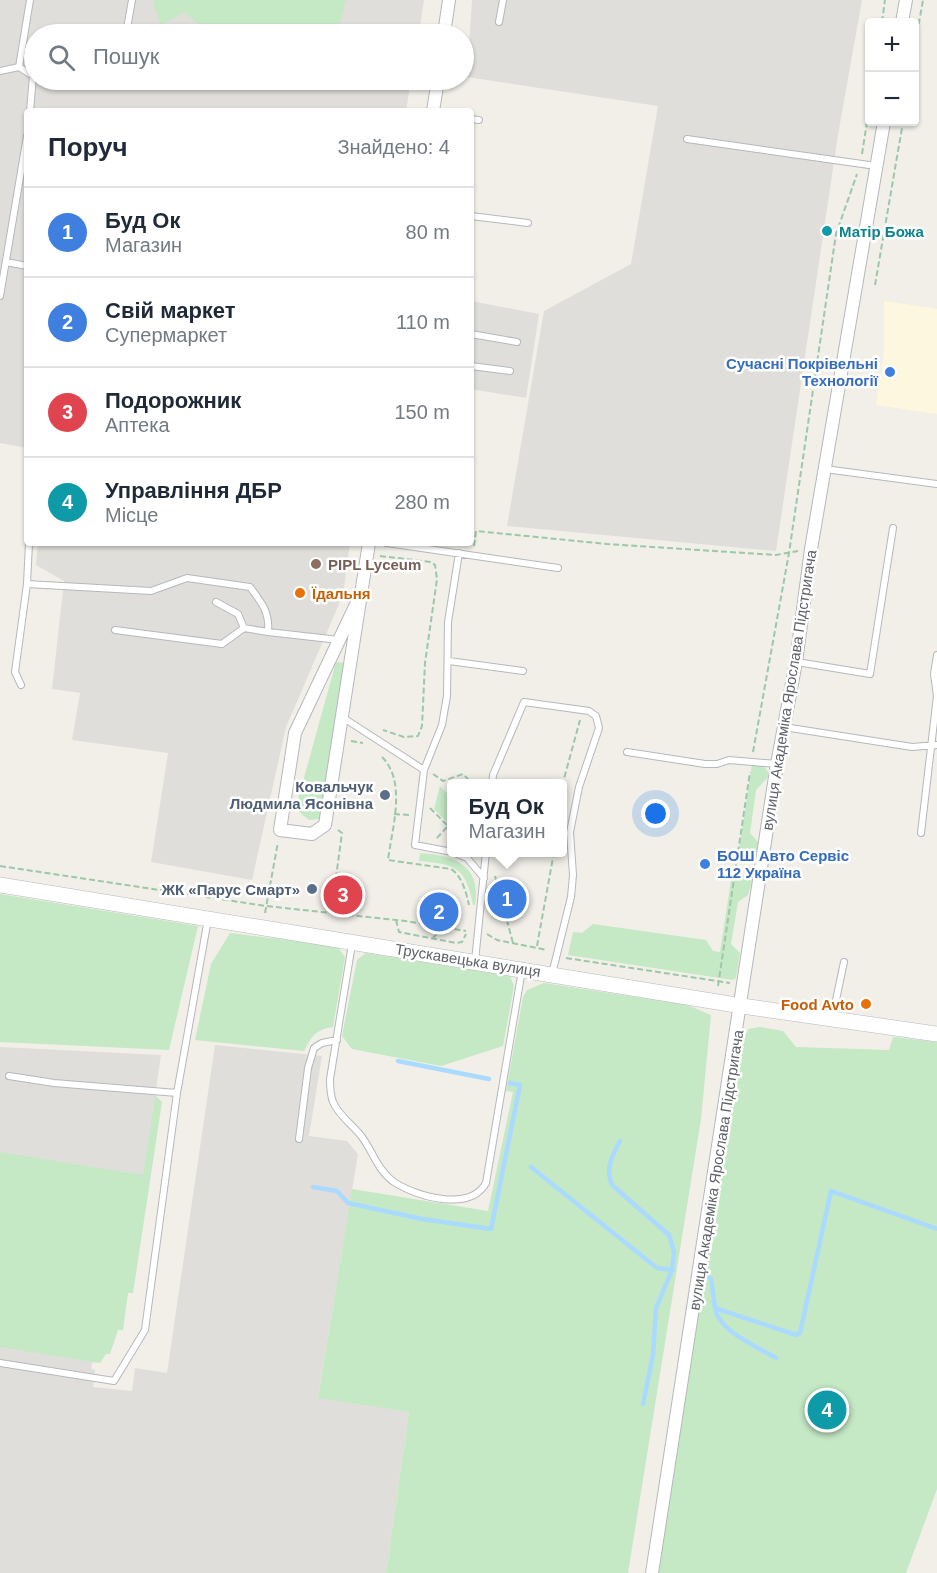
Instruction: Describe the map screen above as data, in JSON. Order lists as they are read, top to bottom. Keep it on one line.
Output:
{"streets":{"street":["вулиця Академіка Ярослава Підстригача","Трускавецька вулиця"]},"crossings":[["вулиця Академіка Ярослава Підстригача","Трускавецька вулиця"]],"places":["Матір Божа","Сучасні Покрівельні Технології","PIPL Lyceum","Їдальня","Ковальчук Людмила Ясонівна","БОШ Авто Сервіс 112 Україна","ЖК «Парус Смарт»","Food Avto"],"page":{"map_buttons":["+","−"],"search":"Пошук","heading":["Поруч","Знайдено: 4"],"list":[{"mark":"1","name":"Буд Ок","note":"Магазин","value":"80 m"},{"mark":"2","name":"Свiй маркет","note":"Супермаркет","value":"110 m"},{"mark":"3","name":"Подорожник","note":"Аптека","value":"150 m"},{"mark":"4","name":"Управління ДБР","note":"Місце","value":"280 m"}],"popup":["Буд Ок","Магазин"],"pins":["3","1","2","4"]}}
